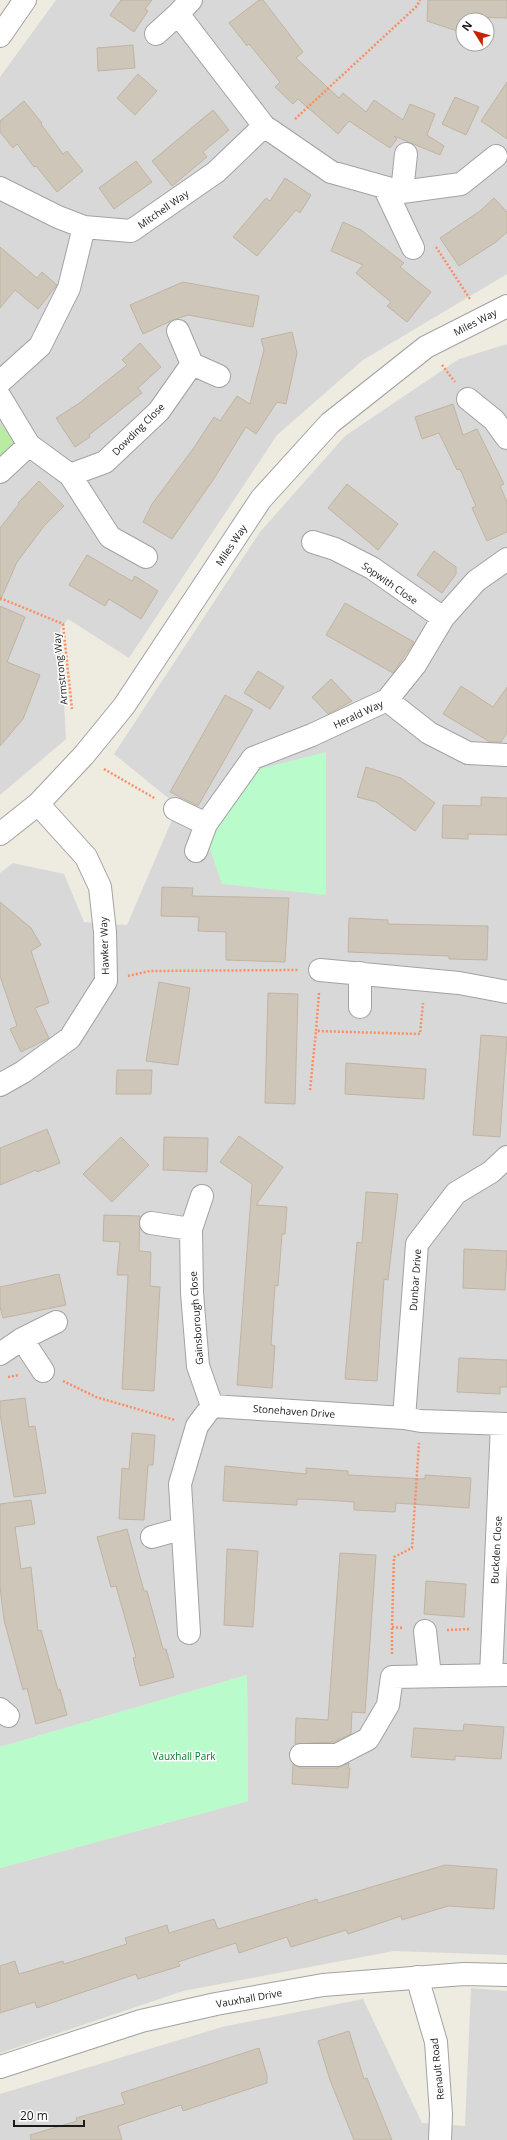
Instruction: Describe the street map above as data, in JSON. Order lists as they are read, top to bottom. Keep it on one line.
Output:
{"streets":{"street":["Mitchell Way","Miles Way","Dowding Close","Sopwith Close","Herald Way","Hawker Way","Dunbar Drive","Gainsborough Close","Stonehaven Drive","Buckden Close","Vauxhall Drive","Renault Road"],"path":["Armstrong Way"]},"crossings":[["Miles Way","Hawker Way"],["Sopwith Close","Herald Way"],["Dunbar Drive","Stonehaven Drive"],["Gainsborough Close","Stonehaven Drive"],["Stonehaven Drive","Buckden Close"],["Vauxhall Drive","Renault Road"]],"parks":["Vauxhall Park"],"scale_bar":"20 m","north":"top left"}
